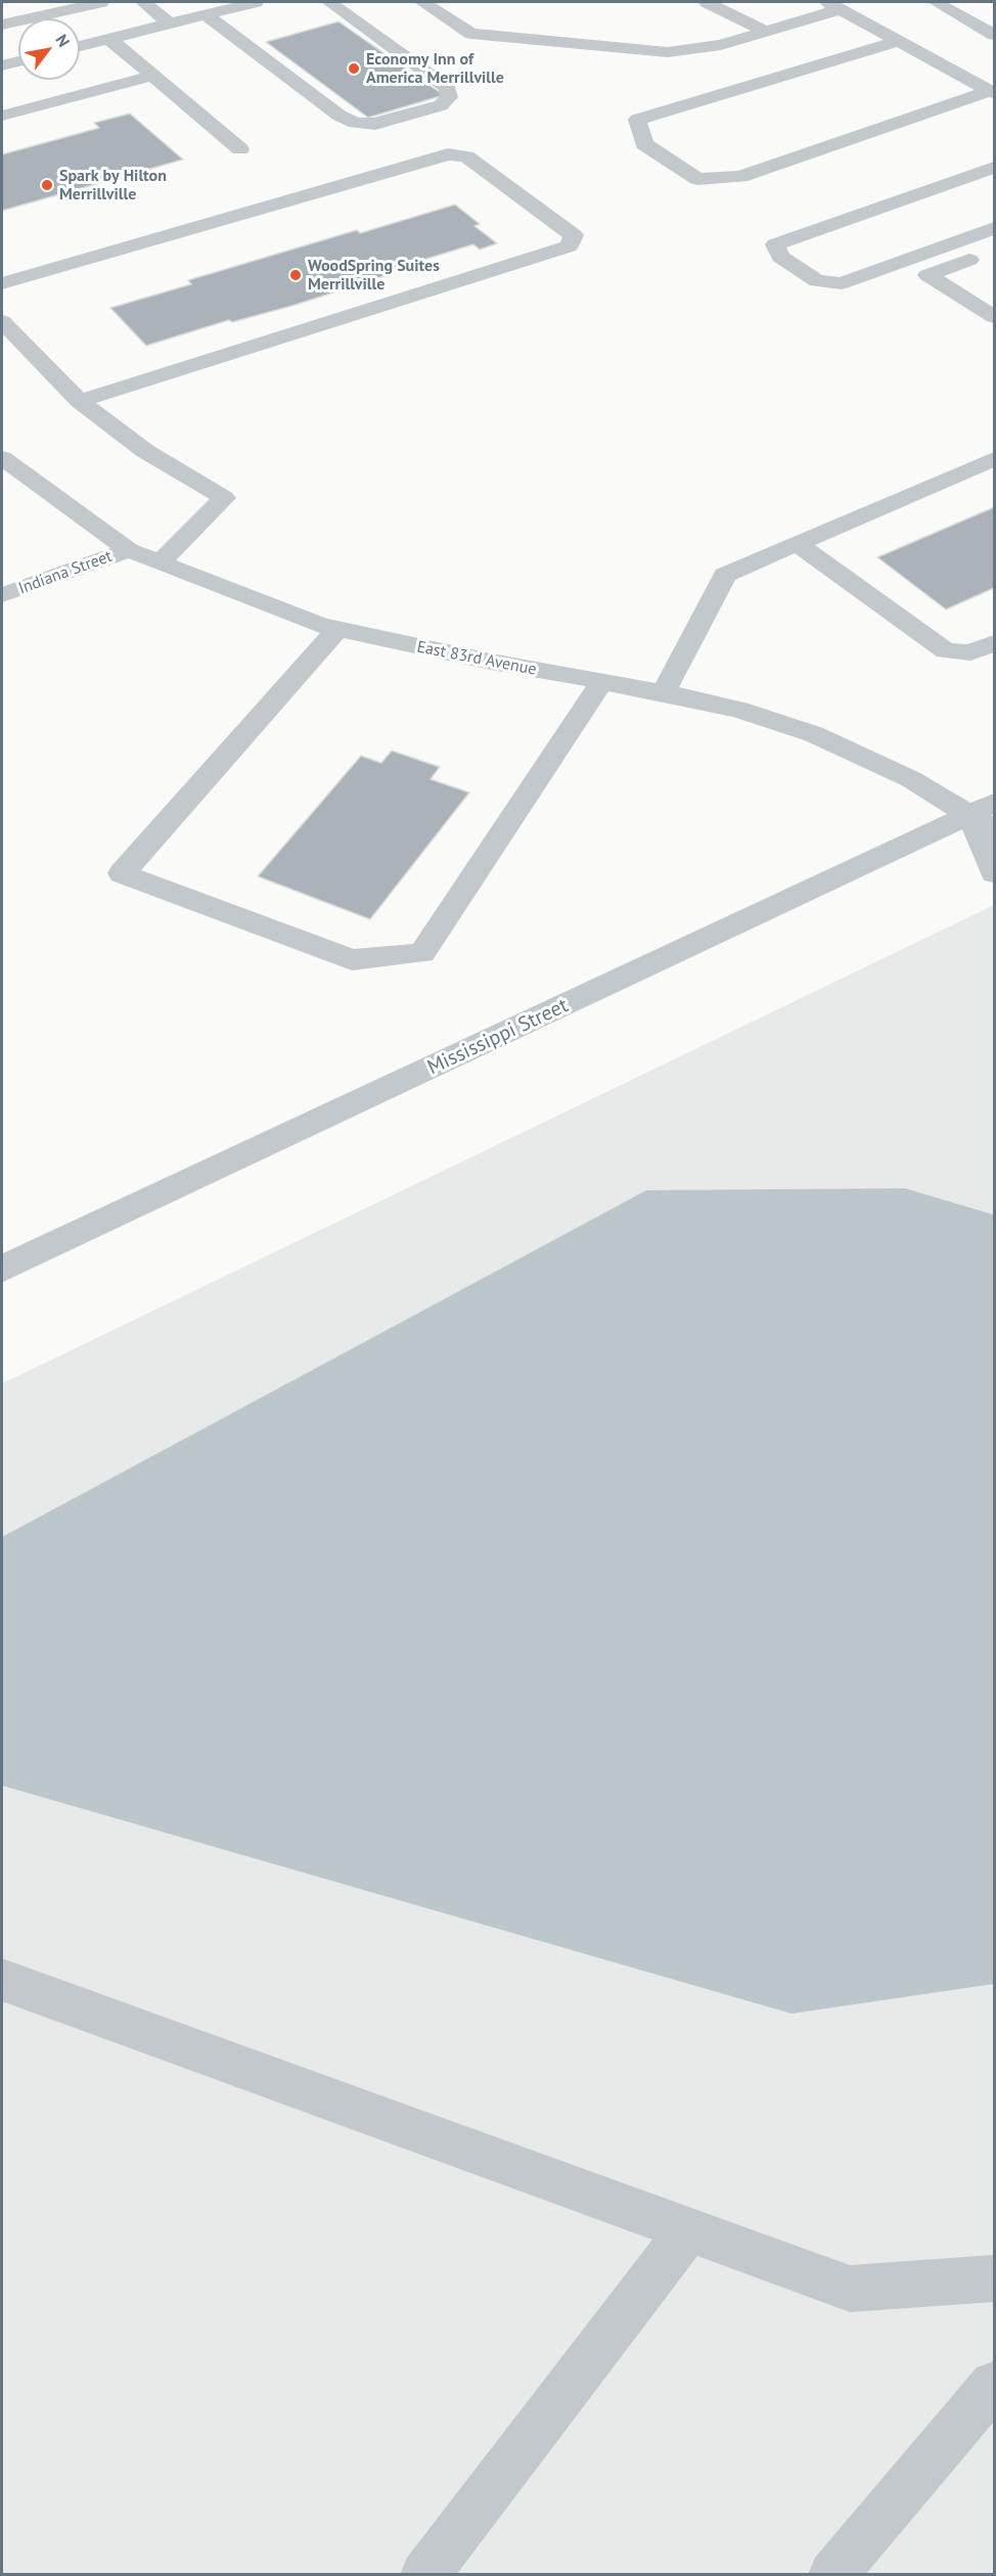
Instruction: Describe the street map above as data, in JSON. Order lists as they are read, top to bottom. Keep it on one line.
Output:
{"streets":{"street":["Indiana Street","East 83rd Avenue","Mississippi Street"]},"crossings":[["Indiana Street","East 83rd Avenue"],["East 83rd Avenue","Mississippi Street"]],"places":["Economy Inn of America Merrillville","Spark by Hilton Merrillville","WoodSpring Suites Merrillville"],"north":"top right"}
